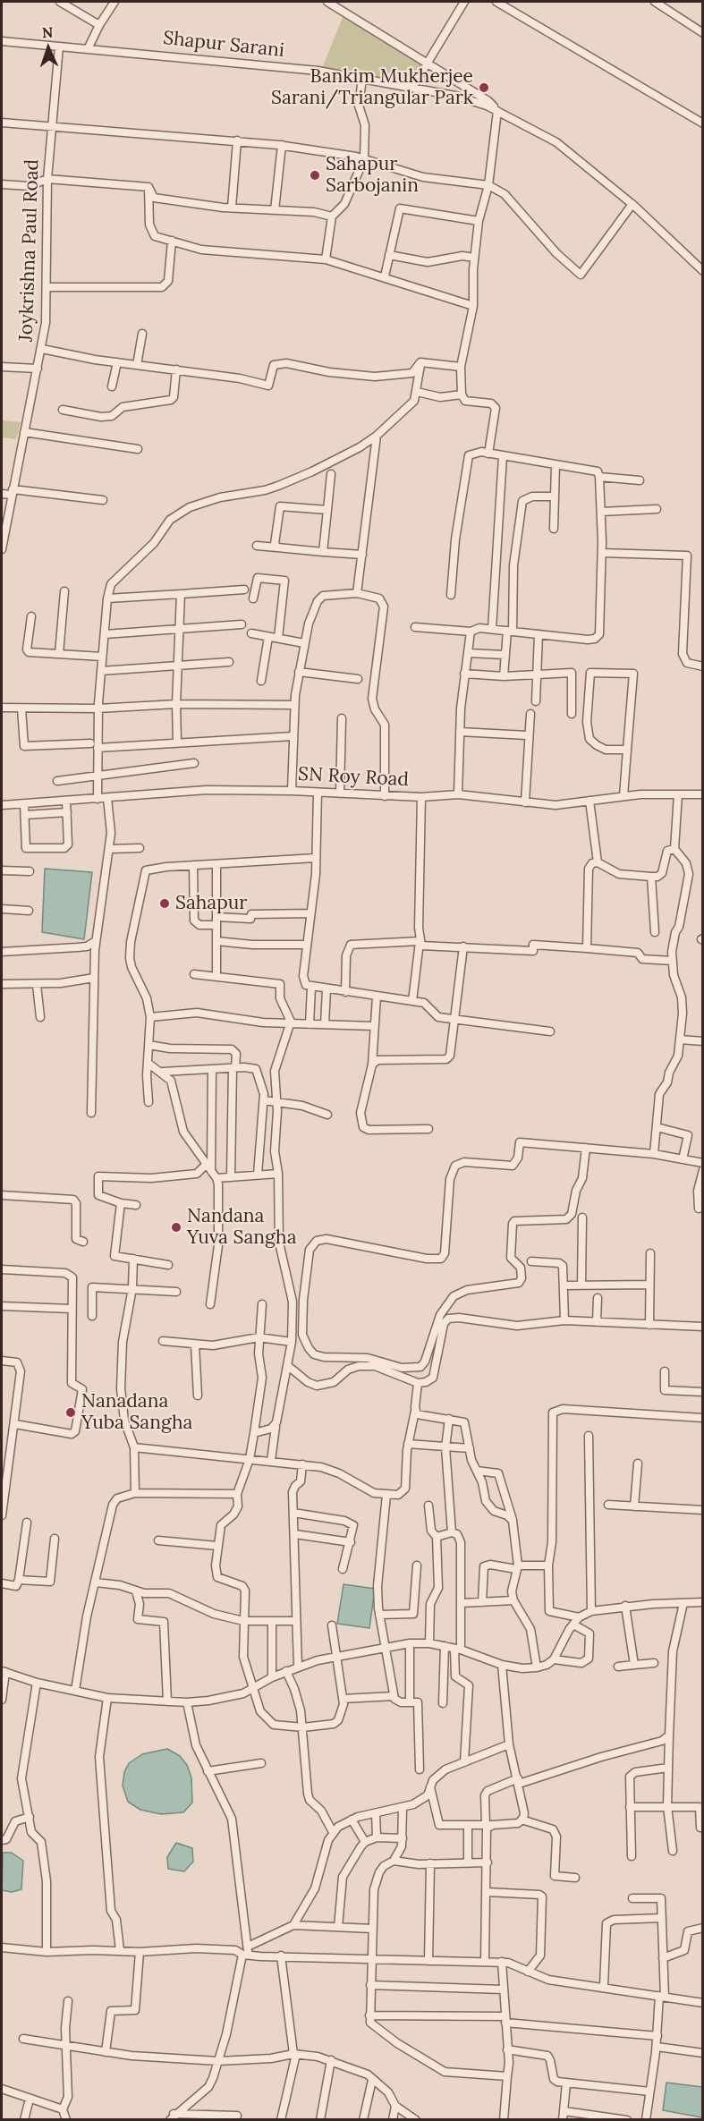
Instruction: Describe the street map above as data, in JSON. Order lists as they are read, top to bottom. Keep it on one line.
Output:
{"streets":{"street":["Shapur Sarani","Joykrishna Paul Road","SN Roy Road"]},"crossings":[["Shapur Sarani","Joykrishna Paul Road"]],"places":["Bankim Mukherjee Sarani/Triangular Park","Sahapur Sarbojanin","Sahapur","Nandana Yuva Sangha","Nanadana Yuba Sangha"],"north":"top"}
